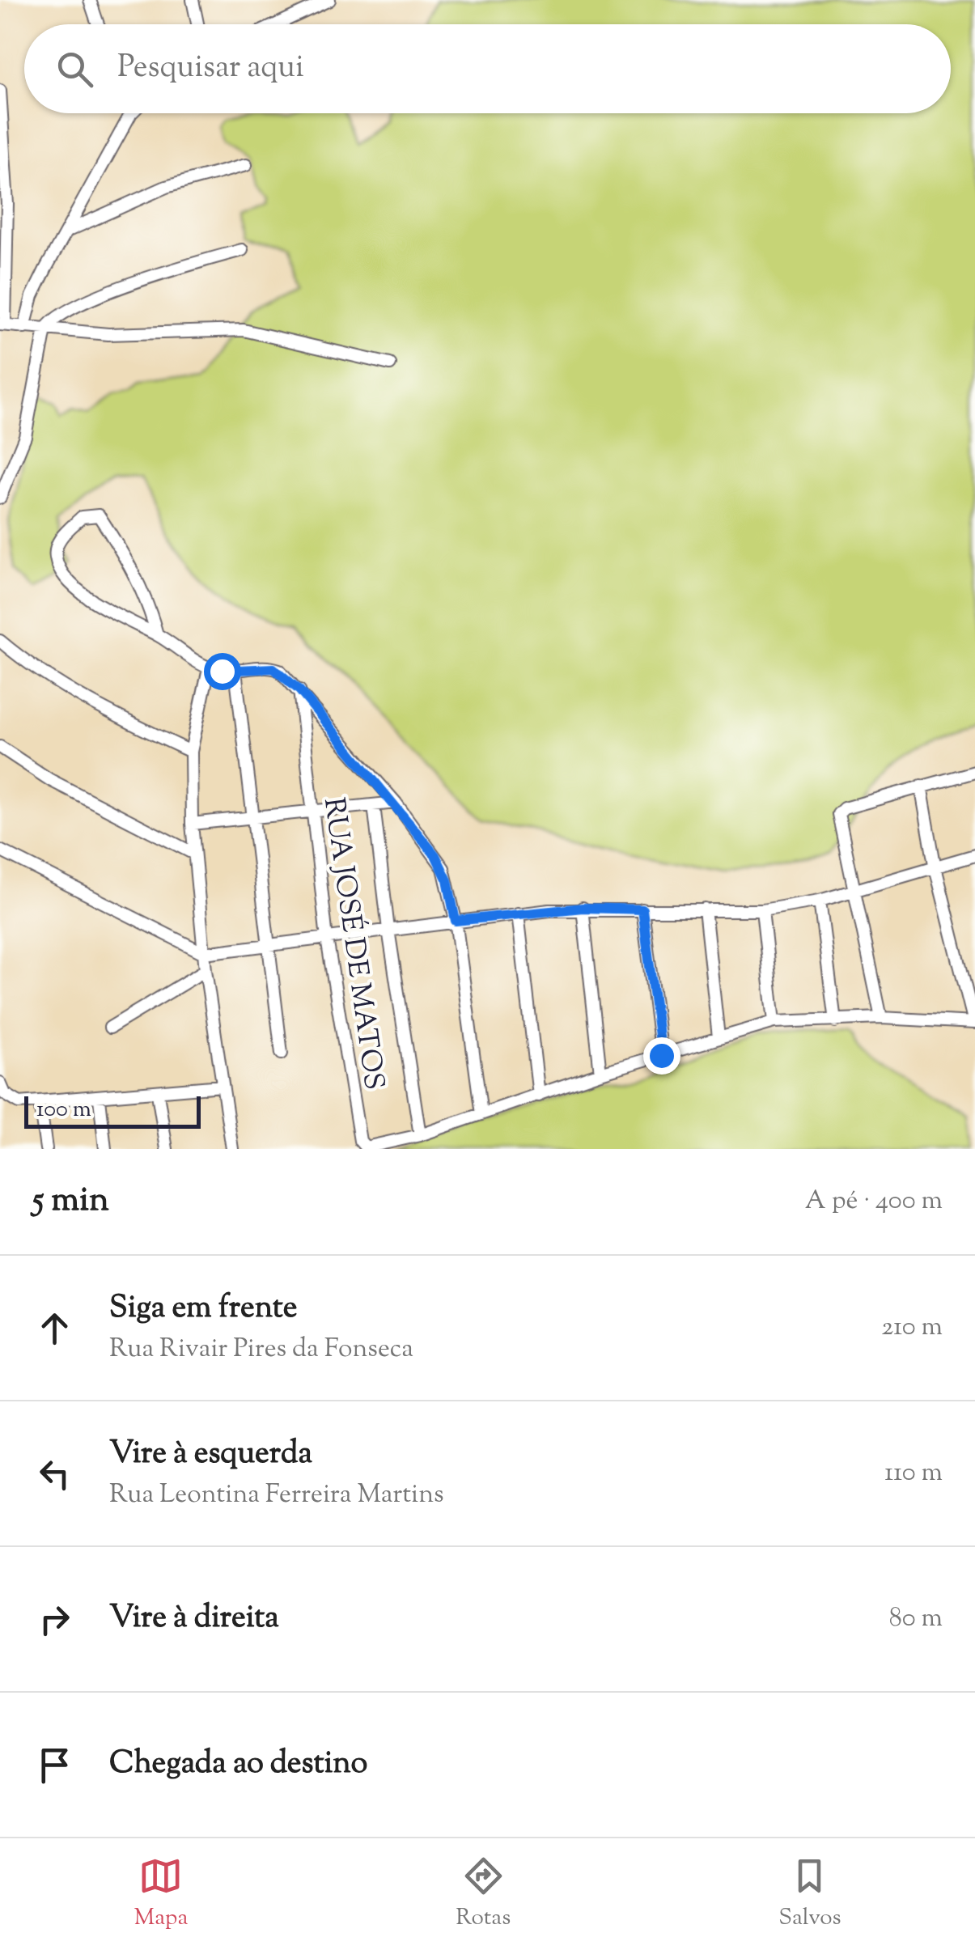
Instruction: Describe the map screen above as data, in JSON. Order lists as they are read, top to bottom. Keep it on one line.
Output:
{"streets":{"street":["RUA JOSÉ DE MATOS"]},"scale_bar":"100 m","page":{"search":"Pesquisar aqui","scale":"100 m","heading":["5 min","A pé · 400 m"],"list":[["Siga em frente","Rua Rivair Pires da Fonseca","210 m"],["Vire à esquerda","Rua Leontina Ferreira Martins","110 m"],["Vire à direita","80 m"],"Chegada ao destino"],"nav":["Mapa","Rotas","Salvos"]}}
